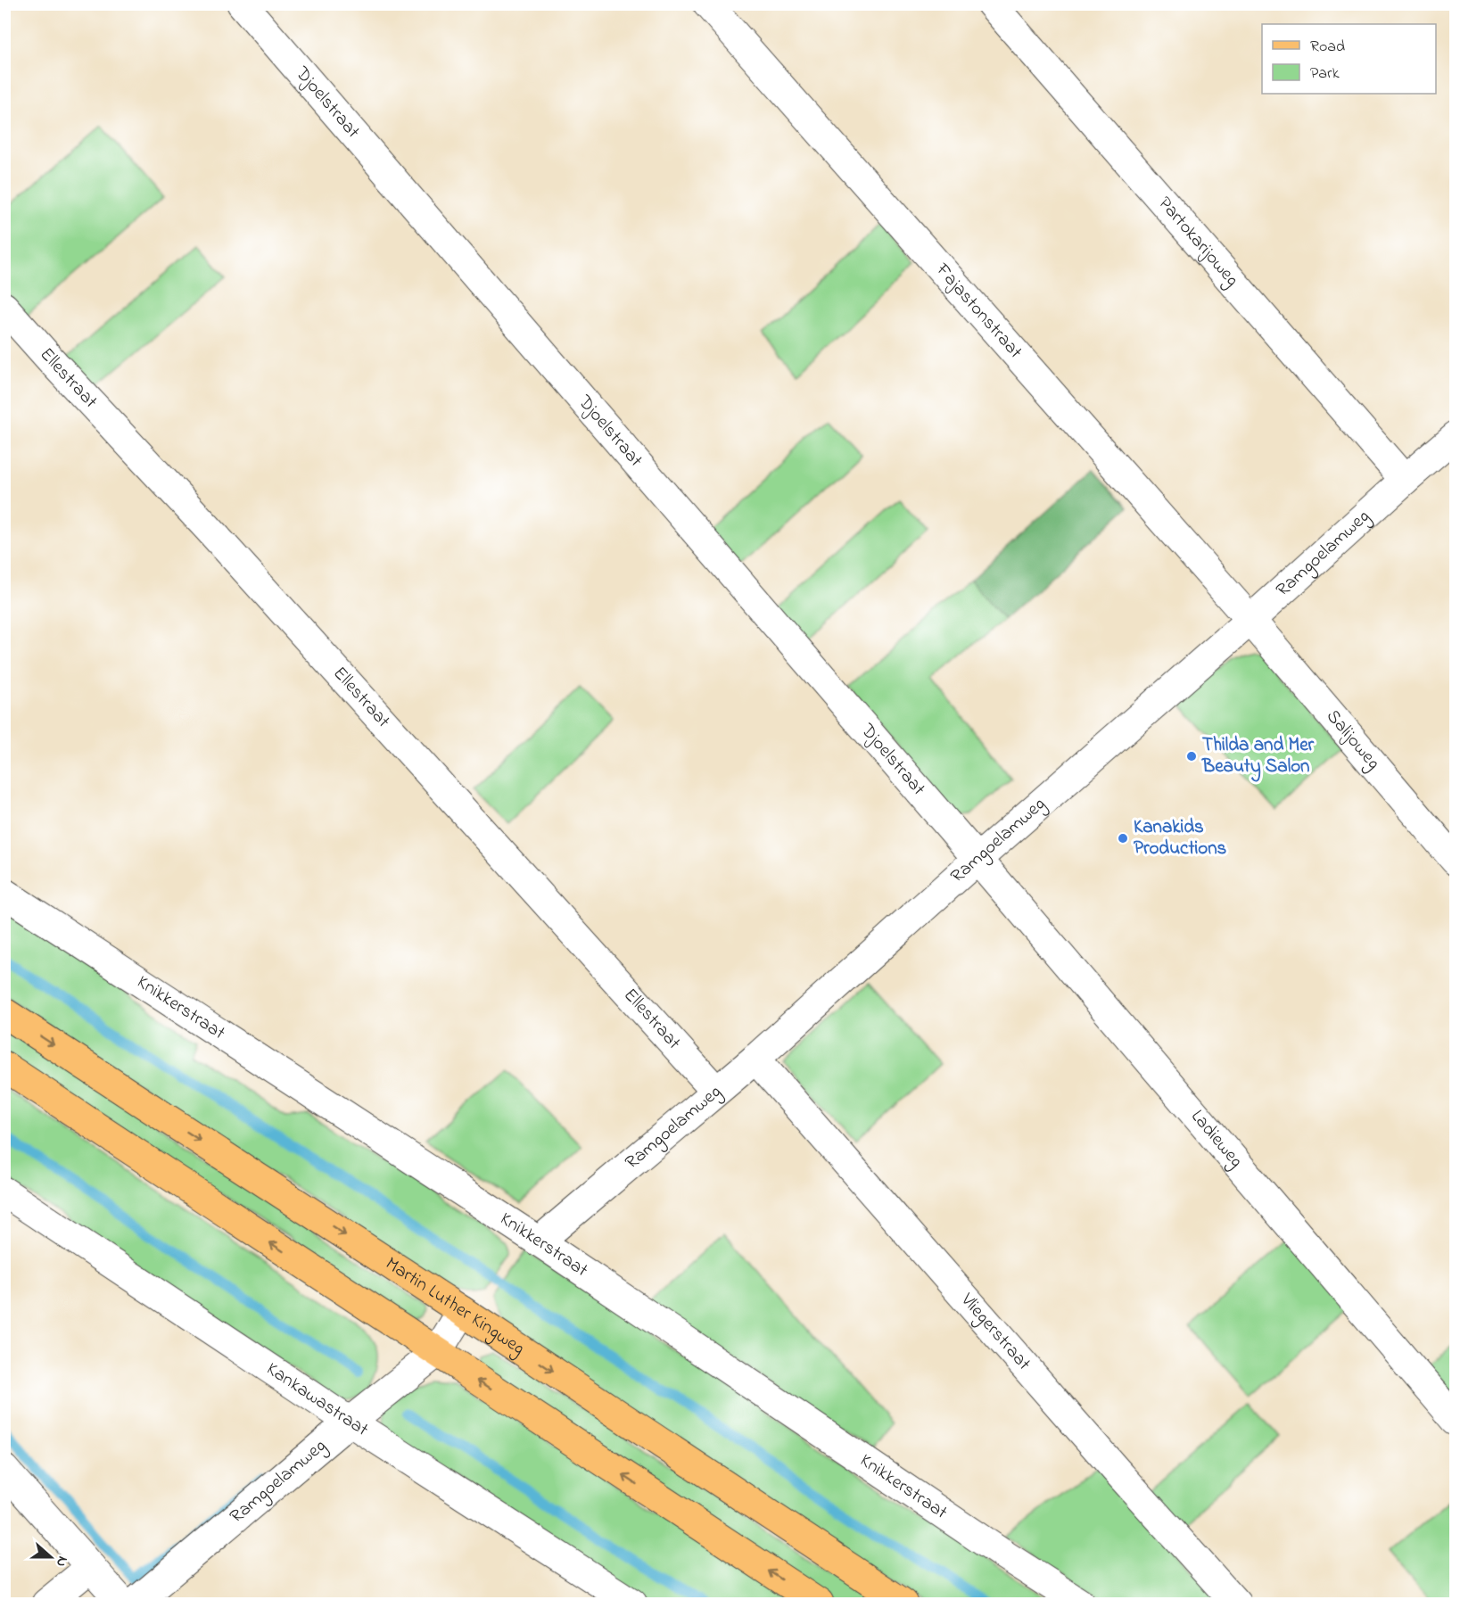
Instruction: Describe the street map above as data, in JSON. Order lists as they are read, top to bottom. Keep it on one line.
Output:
{"streets":{"main road":["Martin Luther Kingweg"],"street":["Djoelstraat","Partokarijoweg","Fajastonstraat","Ellestraat","Ramgoelamweg","Salijoweg","Knikkerstraat","Ladieweg","Vliegerstraat","Kankawastraat"]},"crossings":[["Djoelstraat","Ramgoelamweg"],["Djoelstraat","Ladieweg"],["Partokarijoweg","Ramgoelamweg"],["Fajastonstraat","Ramgoelamweg"],["Fajastonstraat","Salijoweg"],["Ellestraat","Ramgoelamweg"],["Ramgoelamweg","Salijoweg"],["Ramgoelamweg","Knikkerstraat"],["Ramgoelamweg","Ladieweg"],["Ramgoelamweg","Martin Luther Kingweg"],["Ramgoelamweg","Vliegerstraat"],["Ramgoelamweg","Kankawastraat"]],"places":["Thilda and Mer Beauty Salon","Kanakids Productions"],"legend":["Road","Park"],"north":"right"}
